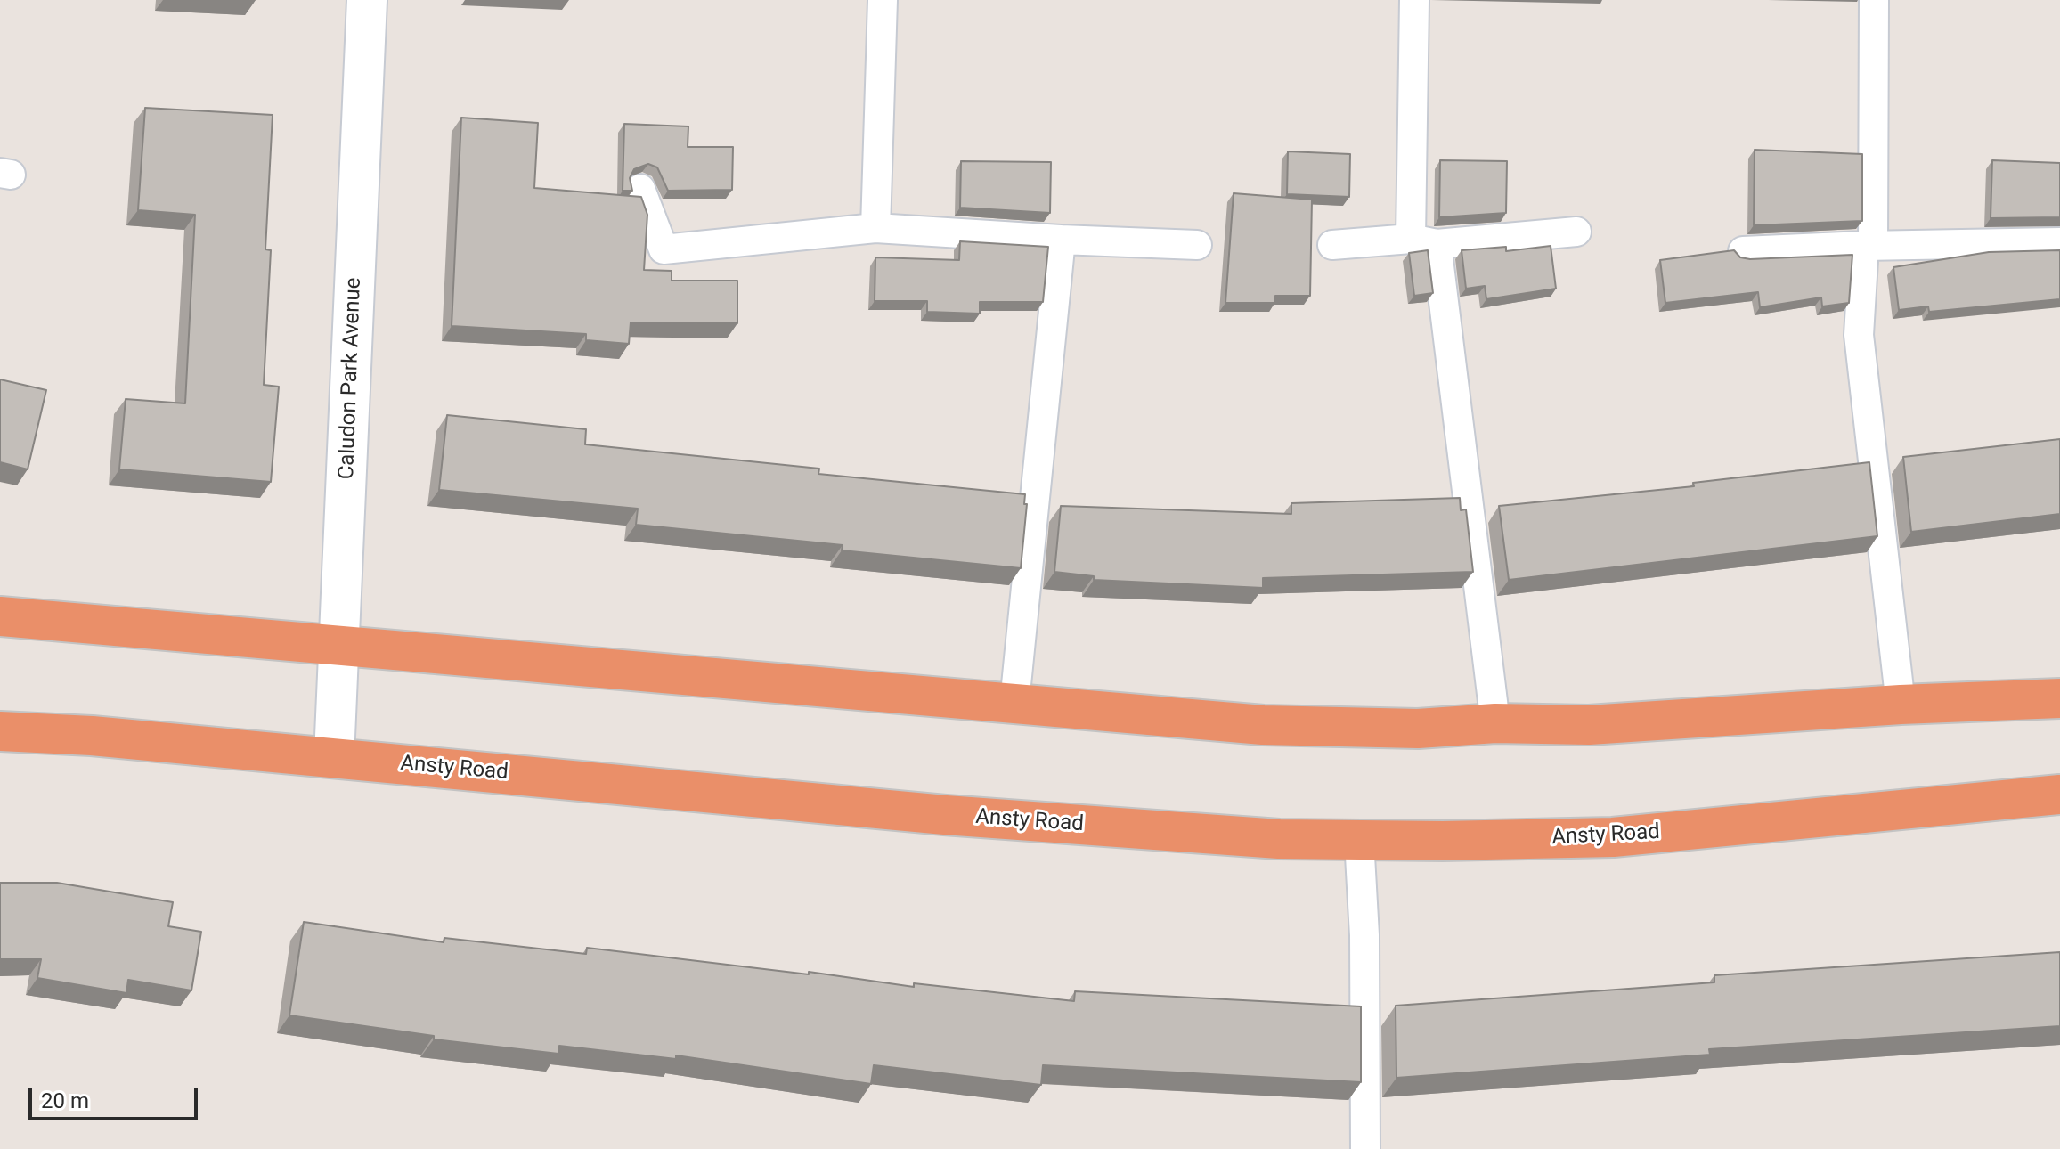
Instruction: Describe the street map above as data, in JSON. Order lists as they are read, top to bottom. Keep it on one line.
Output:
{"streets":{"highway":["Ansty Road"],"street":["Caludon Park Avenue"]},"crossings":[["Caludon Park Avenue","Ansty Road"]],"scale_bar":"20 m"}
